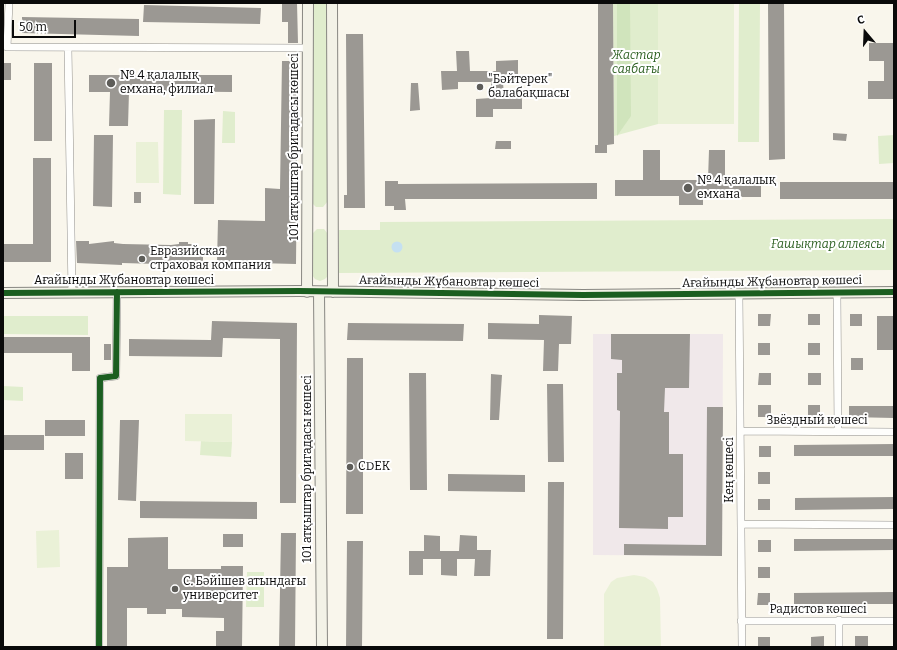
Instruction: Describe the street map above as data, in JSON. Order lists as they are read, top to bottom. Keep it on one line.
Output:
{"streets":{"street":["101 атқыштар бригадасы көшесі","Ағайынды Жұбановтар көшесі","Звёздный көшесі","Кең көшесі","Радистов көшесі"]},"crossings":[["101 атқыштар бригадасы көшесі","Ағайынды Жұбановтар көшесі"],["Ағайынды Жұбановтар көшесі","Кең көшесі"],["Звёздный көшесі","Кең көшесі"],["Кең көшесі","Радистов көшесі"]],"parks":["Жастар саябағы","Ғашықтар аллеясы"],"places":["№ 4 қалалық емхана, филиал","\"Бәйтерек\" балабақшасы","№ 4 қалалық емхана","Евразийская страховая компания","CDEK","С. Бәйішев атындағы университет"],"scale_bar":"50 m","north":"top"}
